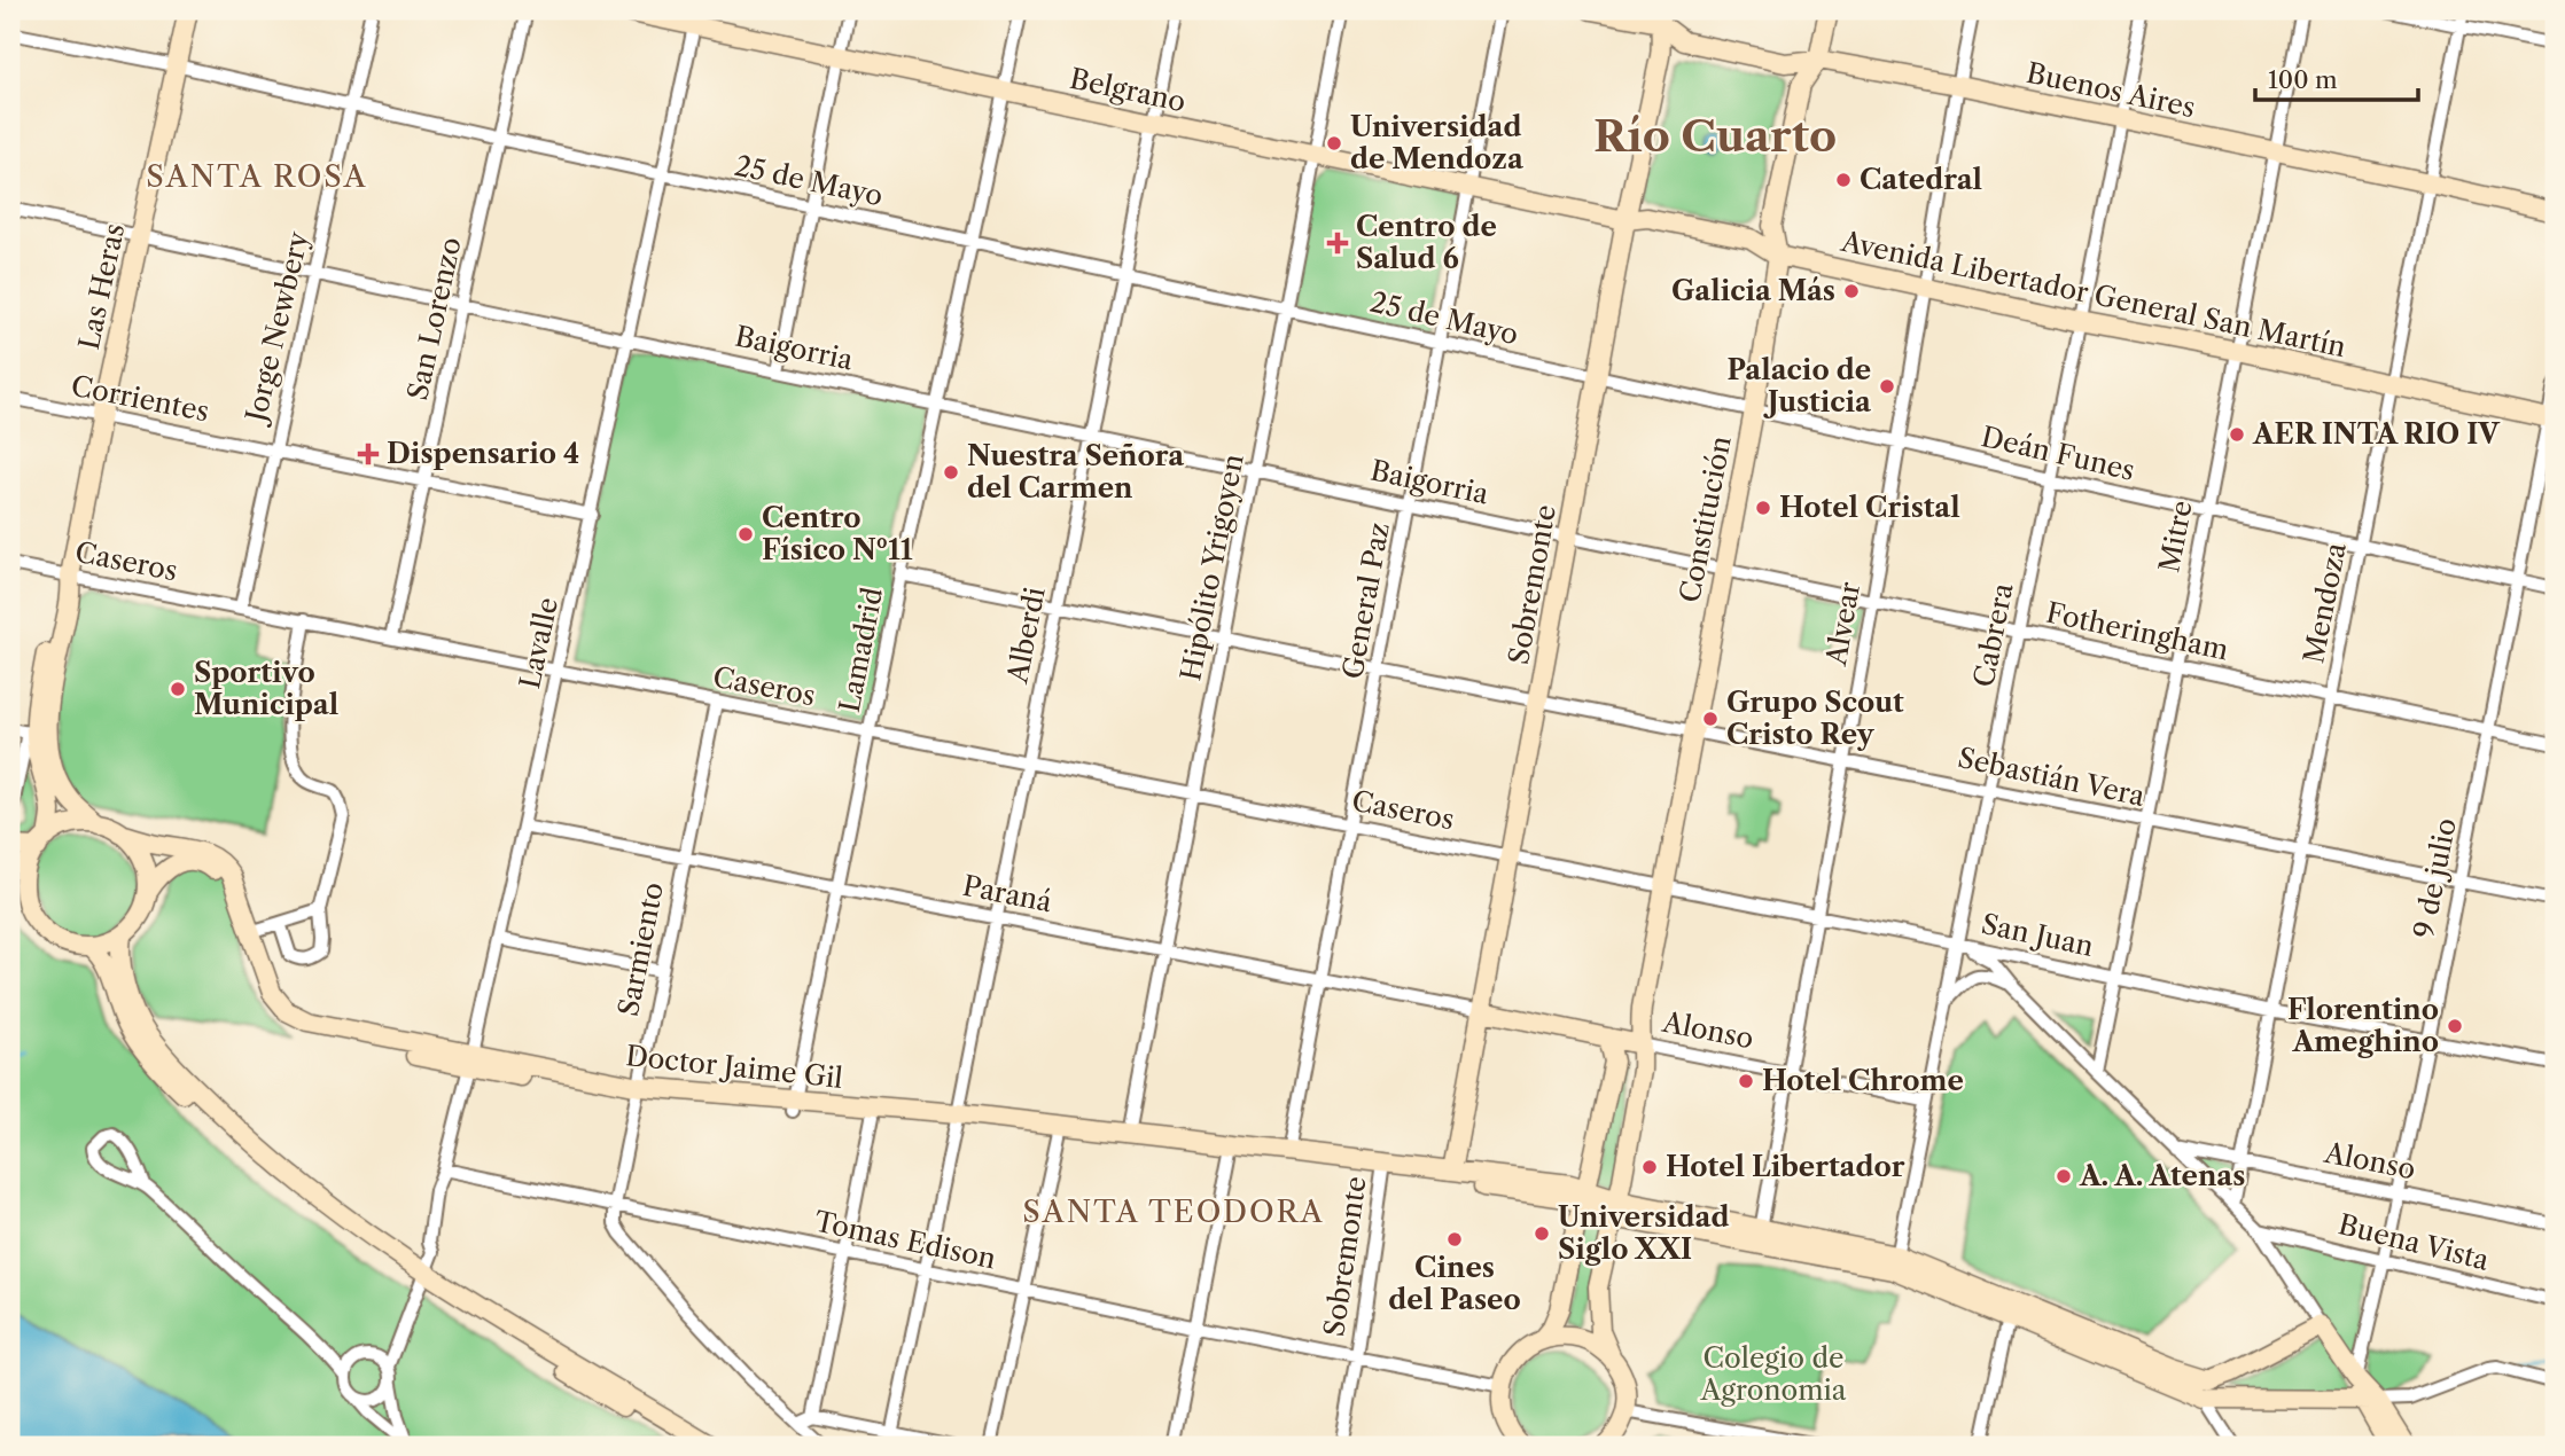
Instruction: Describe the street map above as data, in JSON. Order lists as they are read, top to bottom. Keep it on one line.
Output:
{"streets":{"main road":["Belgrano","Buenos Aires","Las Heras","Avenida Libertador General San Martín","Constitución","Sobremonte","Alonso","Doctor Jaime Gil"],"street":["25 de Mayo","San Lorenzo","Jorge Newbery","Baigorria","Corrientes","Deán Funes","Mitre","Caseros","Hipólito Yrigoyen","General Paz","Mendoza","Alvear","Fotheringham","Alberdi","Cabrera","Lavalle","Lamadrid","Sebastián Vera","9 de julio","Paraná","San Juan","Sarmiento","Tomas Edison","Buena Vista"]},"crossings":[["Belgrano","Avenida Libertador General San Martín"],["Belgrano","Hipólito Yrigoyen"],["Belgrano","Sobremonte"],["Belgrano","General Paz"],["Belgrano","Alberdi"],["Belgrano","Lavalle"],["Belgrano","Lamadrid"],["Buenos Aires","Constitución"],["Buenos Aires","Mitre"],["Buenos Aires","Sobremonte"],["Buenos Aires","Mendoza"],["Buenos Aires","Alvear"],["Buenos Aires","Cabrera"],["25 de Mayo","Las Heras"],["25 de Mayo","San Lorenzo"],["25 de Mayo","Jorge Newbery"],["25 de Mayo","Deán Funes"],["25 de Mayo","Hipólito Yrigoyen"],["25 de Mayo","Sobremonte"],["25 de Mayo","General Paz"],["25 de Mayo","Alberdi"],["25 de Mayo","Lavalle"],["25 de Mayo","Lamadrid"],["Las Heras","Baigorria"],["Las Heras","Corrientes"],["Las Heras","Caseros"],["Las Heras","Doctor Jaime Gil"],["Avenida Libertador General San Martín","Constitución"],["Avenida Libertador General San Martín","Mitre"],["Avenida Libertador General San Martín","Sobremonte"],["Avenida Libertador General San Martín","Mendoza"],["Avenida Libertador General San Martín","Alvear"],["Avenida Libertador General San Martín","Cabrera"],["Avenida Libertador General San Martín","9 de julio"],["San Lorenzo","Baigorria"],["San Lorenzo","Corrientes"],["San Lorenzo","Caseros"],["Jorge Newbery","Baigorria"],["Jorge Newbery","Corrientes"],["Jorge Newbery","Caseros"],["Baigorria","Hipólito Yrigoyen"],["Baigorria","Sobremonte"],["Baigorria","General Paz"],["Baigorria","Fotheringham"],["Baigorria","Alberdi"],["Baigorria","Lavalle"],["Baigorria","Lamadrid"],["Corrientes","Lavalle"],["Deán Funes","Constitución"],["Deán Funes","Mitre"],["Deán Funes","Sobremonte"],["Deán Funes","Mendoza"],["Deán Funes","Alvear"],["Deán Funes","Cabrera"],["Deán Funes","9 de julio"],["Constitución","Fotheringham"],["Constitución","Sebastián Vera"],["Constitución","San Juan"],["Constitución","Alonso"],["Mitre","Fotheringham"],["Mitre","Sebastián Vera"],["Mitre","San Juan"],["Caseros","Hipólito Yrigoyen"],["Caseros","Sobremonte"],["Caseros","General Paz"],["Caseros","Alberdi"],["Caseros","Lavalle"],["Caseros","Lamadrid"],["Caseros","San Juan"],["Caseros","Sarmiento"],["Hipólito Yrigoyen","Paraná"],["Hipólito Yrigoyen","Doctor Jaime Gil"],["Sobremonte","Fotheringham"],["Sobremonte","Sebastián Vera"],["Sobremonte","Paraná"],["Sobremonte","San Juan"],["Sobremonte","Alonso"],["Sobremonte","Doctor Jaime Gil"],["Sobremonte","Tomas Edison"],["General Paz","Paraná"],["General Paz","Doctor Jaime Gil"],["Mendoza","Fotheringham"],["Mendoza","Sebastián Vera"],["Mendoza","San Juan"],["Mendoza","Alonso"],["Alvear","Fotheringham"],["Alvear","Sebastián Vera"],["Alvear","San Juan"],["Alvear","Alonso"],["Fotheringham","Cabrera"],["Fotheringham","9 de julio"],["Alberdi","Paraná"],["Alberdi","Doctor Jaime Gil"],["Alberdi","Tomas Edison"],["Cabrera","Sebastián Vera"],["Cabrera","San Juan"],["Cabrera","Alonso"],["Lavalle","Paraná"],["Lavalle","Doctor Jaime Gil"],["Lavalle","Tomas Edison"],["Lamadrid","Paraná"],["Lamadrid","Doctor Jaime Gil"],["Sebastián Vera","9 de julio"],["9 de julio","San Juan"],["9 de julio","Alonso"],["9 de julio","Buena Vista"],["Paraná","Sarmiento"],["Paraná","Alonso"],["Sarmiento","Doctor Jaime Gil"],["Sarmiento","Tomas Edison"]],"districts":["Río Cuarto","SANTA ROSA","SANTA TEODORA"],"parks":["Colegio de Agronomia"],"places":{"other":["Universidad de Mendoza","Catedral","Galicia Más","Palacio de Justicia","AER INTA RIO IV","Nuestra Señora del Carmen","Hotel Cristal","Centro Físico Nº11","Sportivo Municipal","Grupo Scout Cristo Rey","Florentino Ameghino","Hotel Chrome","Hotel Libertador","A. A. Atenas","Universidad Siglo XXI","Cines del Paseo"],"health":["Centro de Salud 6","Dispensario 4"]},"scale_bar":"100 m"}
